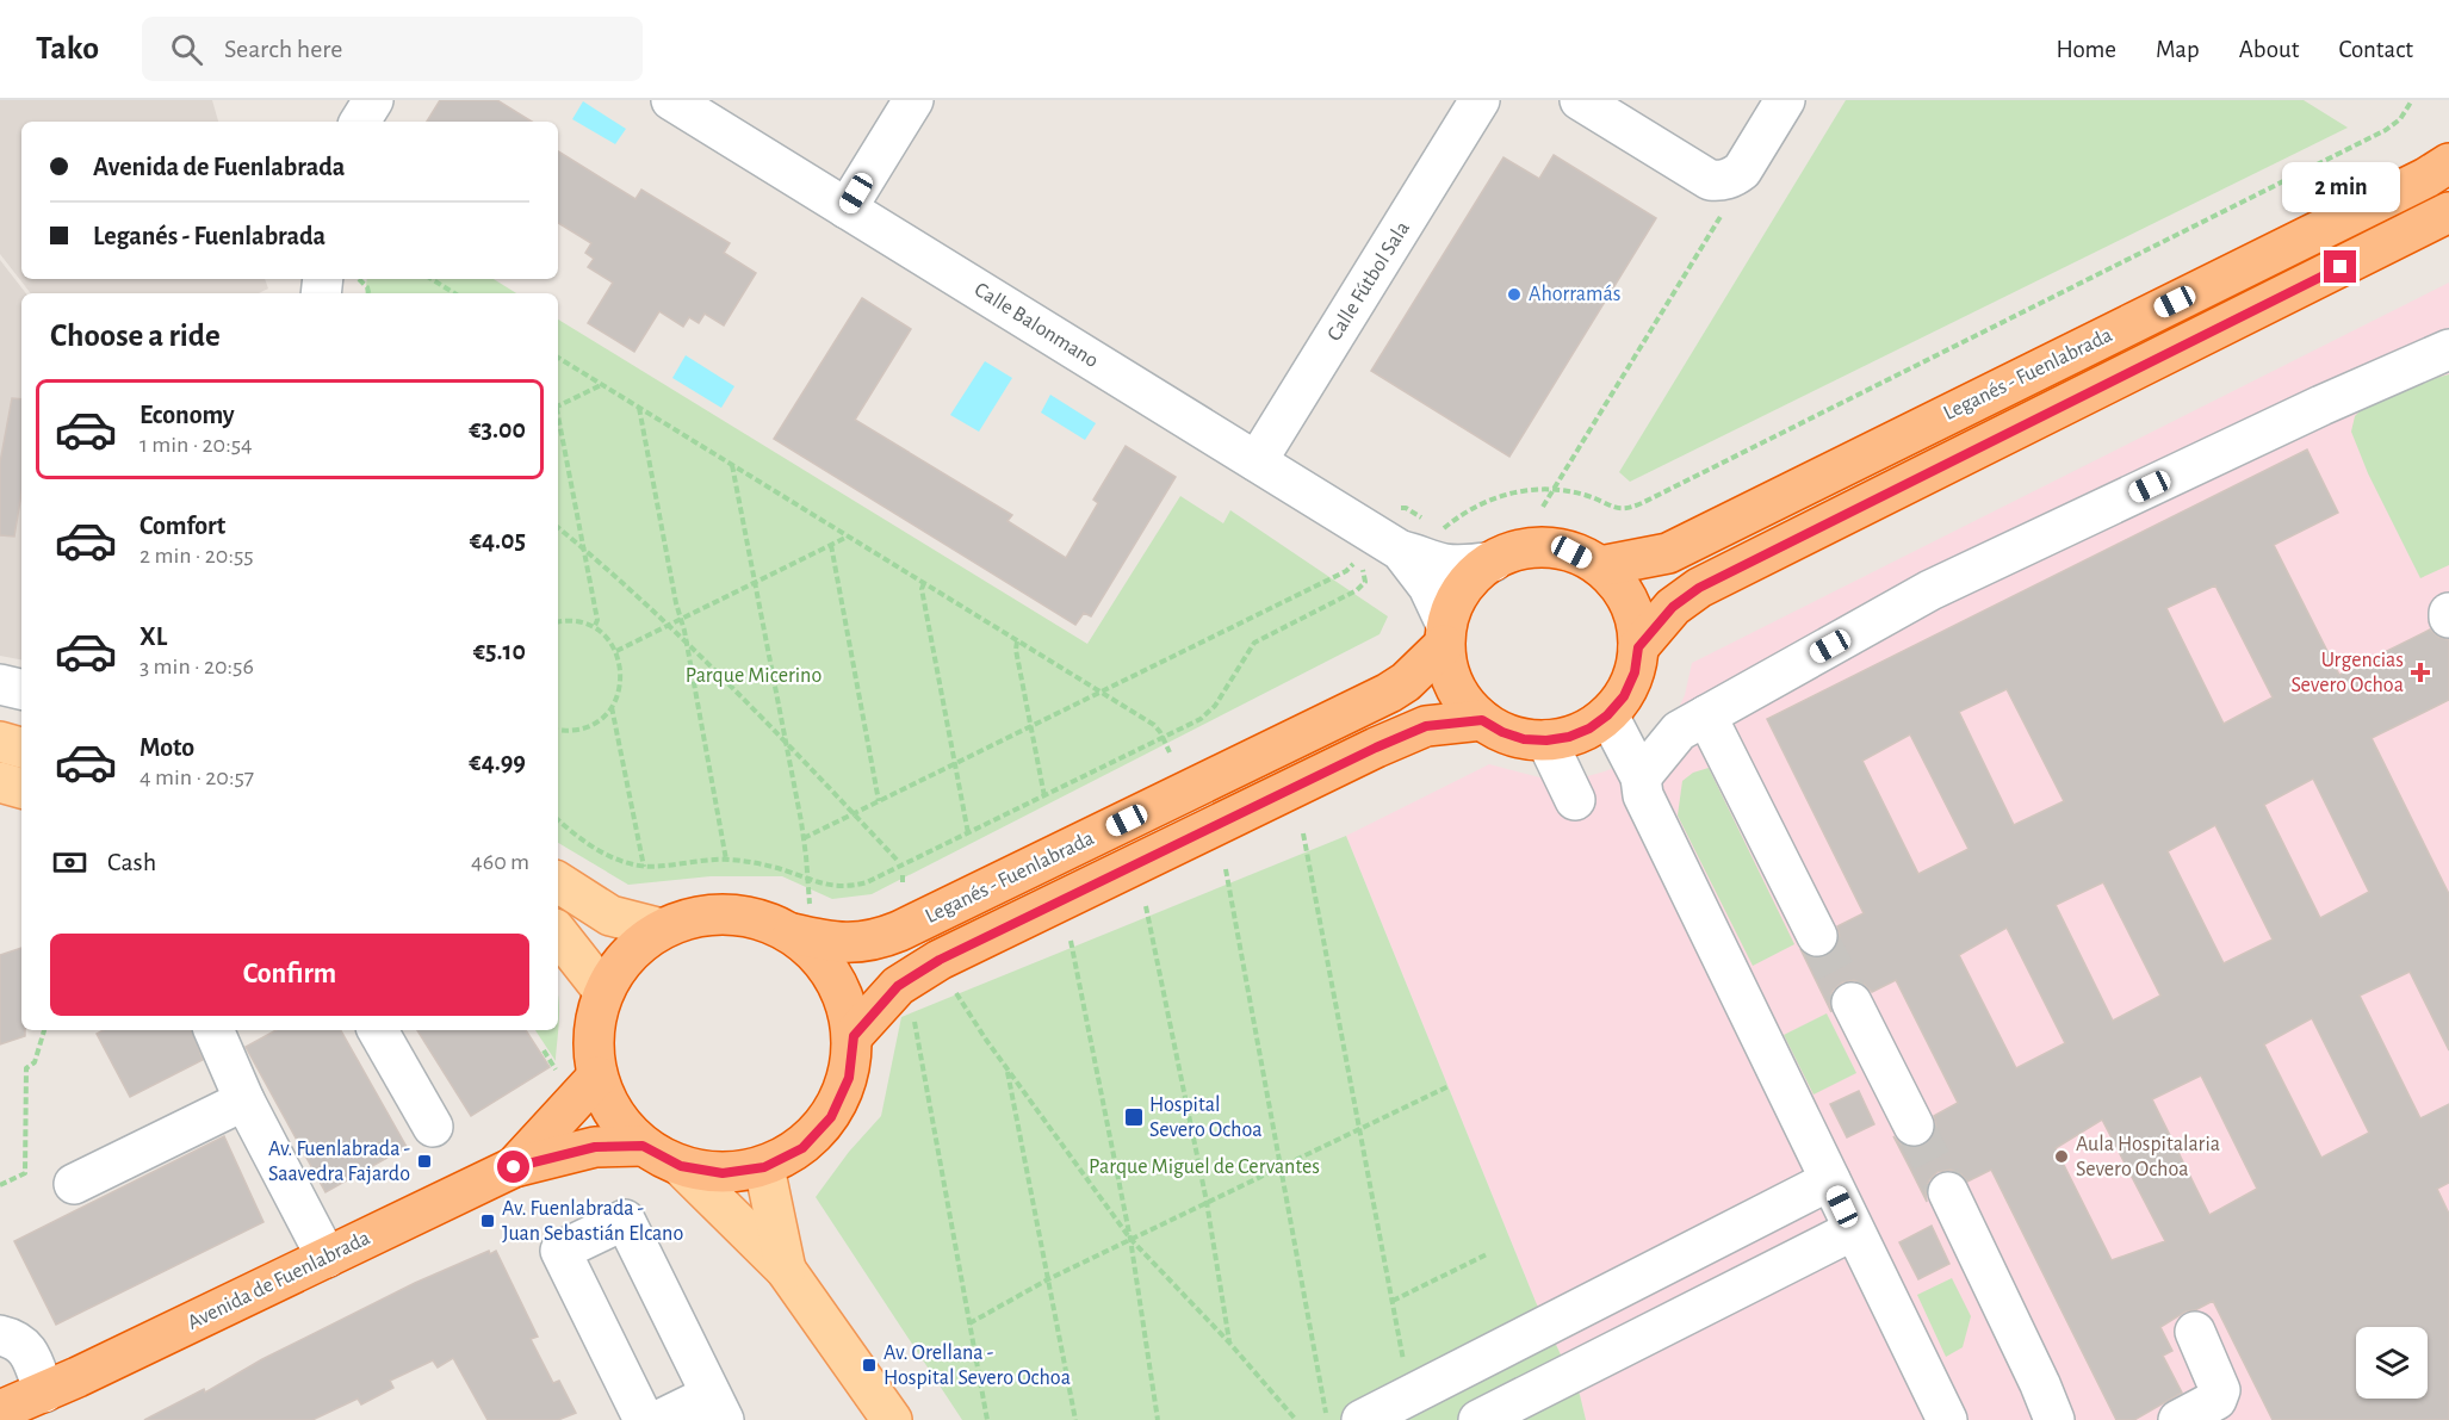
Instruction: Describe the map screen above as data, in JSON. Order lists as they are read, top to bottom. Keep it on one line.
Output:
{"streets":{"highway":["Leganés - Fuenlabrada","Avenida de Fuenlabrada"],"street":["Calle Fútbol Sala","Calle Balonmano"]},"crossings":[["Calle Fútbol Sala","Calle Balonmano"],["Calle Balonmano","Leganés - Fuenlabrada"]],"parks":["Parque Micerino","Parque Miguel de Cervantes"],"places":{"other":["Ahorramás","Aula Hospitalaria Severo Ochoa"],"health":["Urgencias Severo Ochoa"],"transit":["Hospital Severo Ochoa","Av. Fuenlabrada - Saavedra Fajardo","Av. Fuenlabrada - Juan Sebastián Elcano","Av. Orellana - Hospital Severo Ochoa"]},"page":{"header":"Tako","search":"Search here","nav":["Home","Map","About","Contact"],"banner":["Avenida de Fuenlabrada","Leganés - Fuenlabrada"],"bubble":"2 min","heading":"Choose a ride","list":[{"name":"Economy","note":"1 min · 20:54","value":"€3.00"},{"name":"Comfort","note":"2 min · 20:55","value":"€4.05"},{"name":"XL","note":"3 min · 20:56","value":"€5.10"},{"name":"Moto","note":"4 min · 20:57","value":"€4.99"}],"pay":["Cash","460 m"],"buttons":"Confirm"}}
